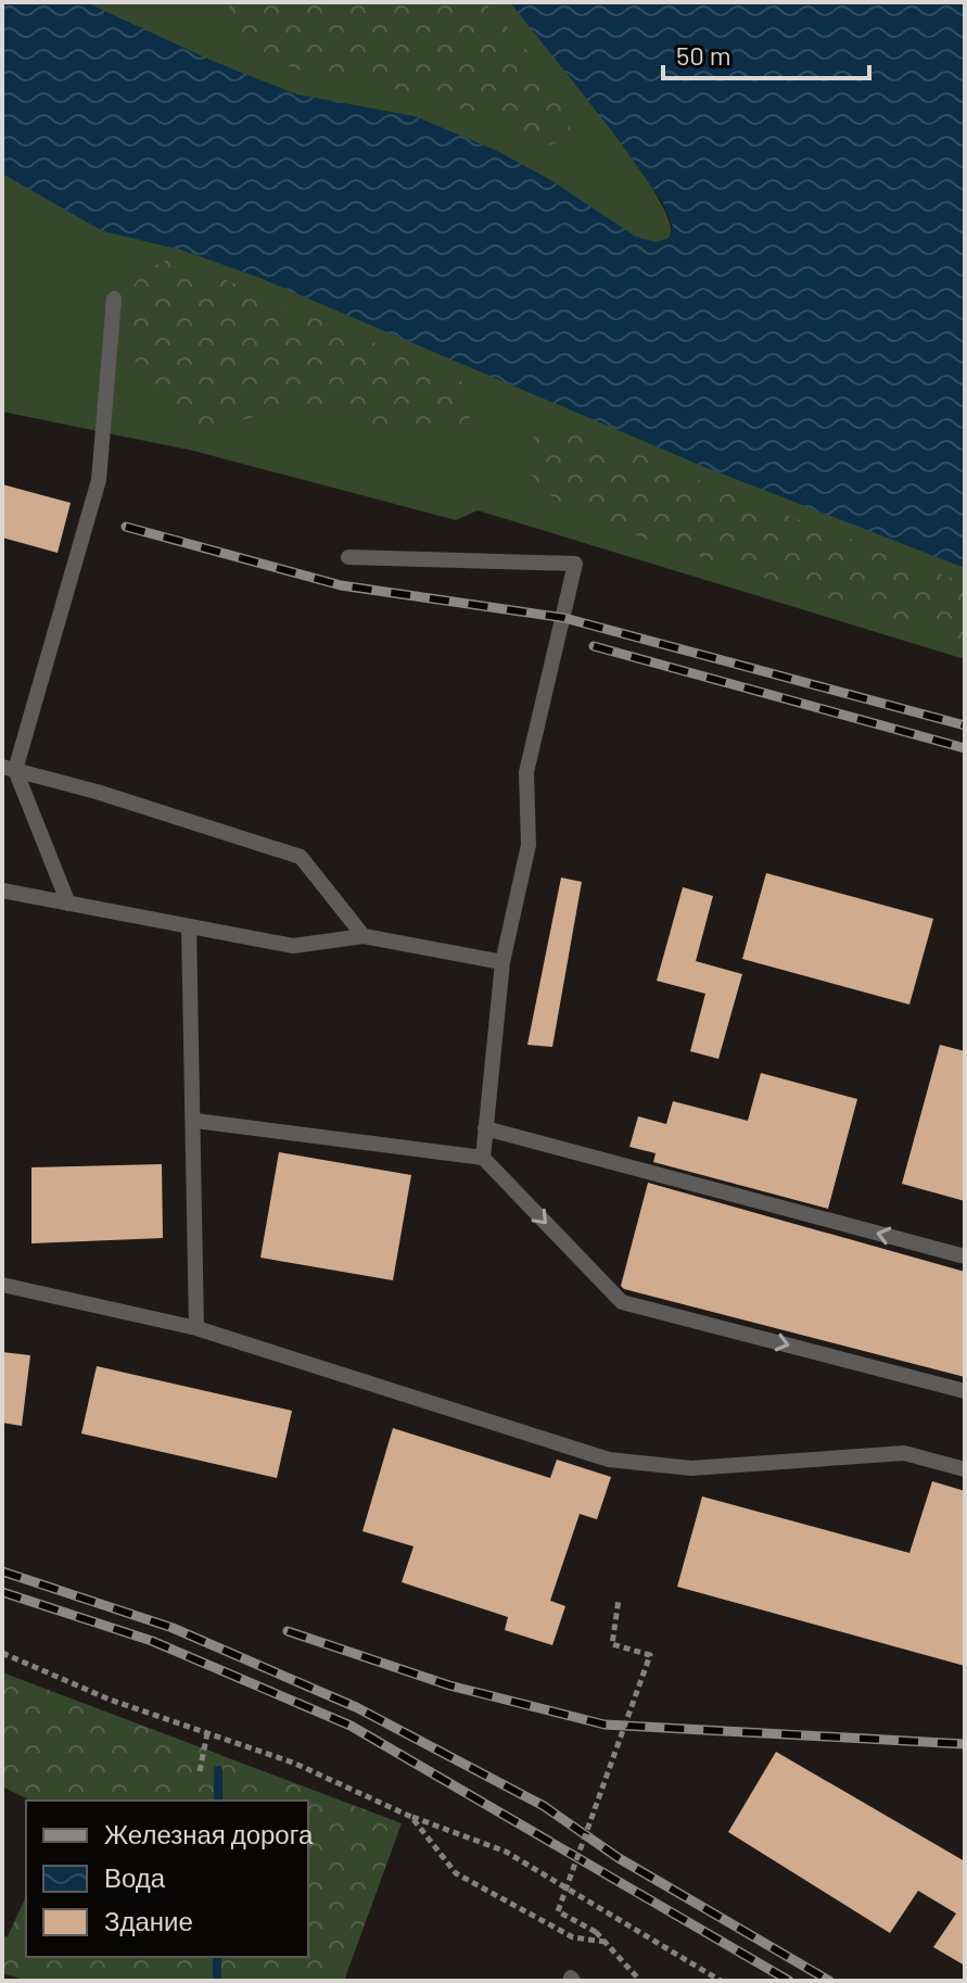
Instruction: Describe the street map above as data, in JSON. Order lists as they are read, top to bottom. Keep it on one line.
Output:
{"legend":["Железная дорога","Вода","Здание"],"scale_bar":"50 m"}
